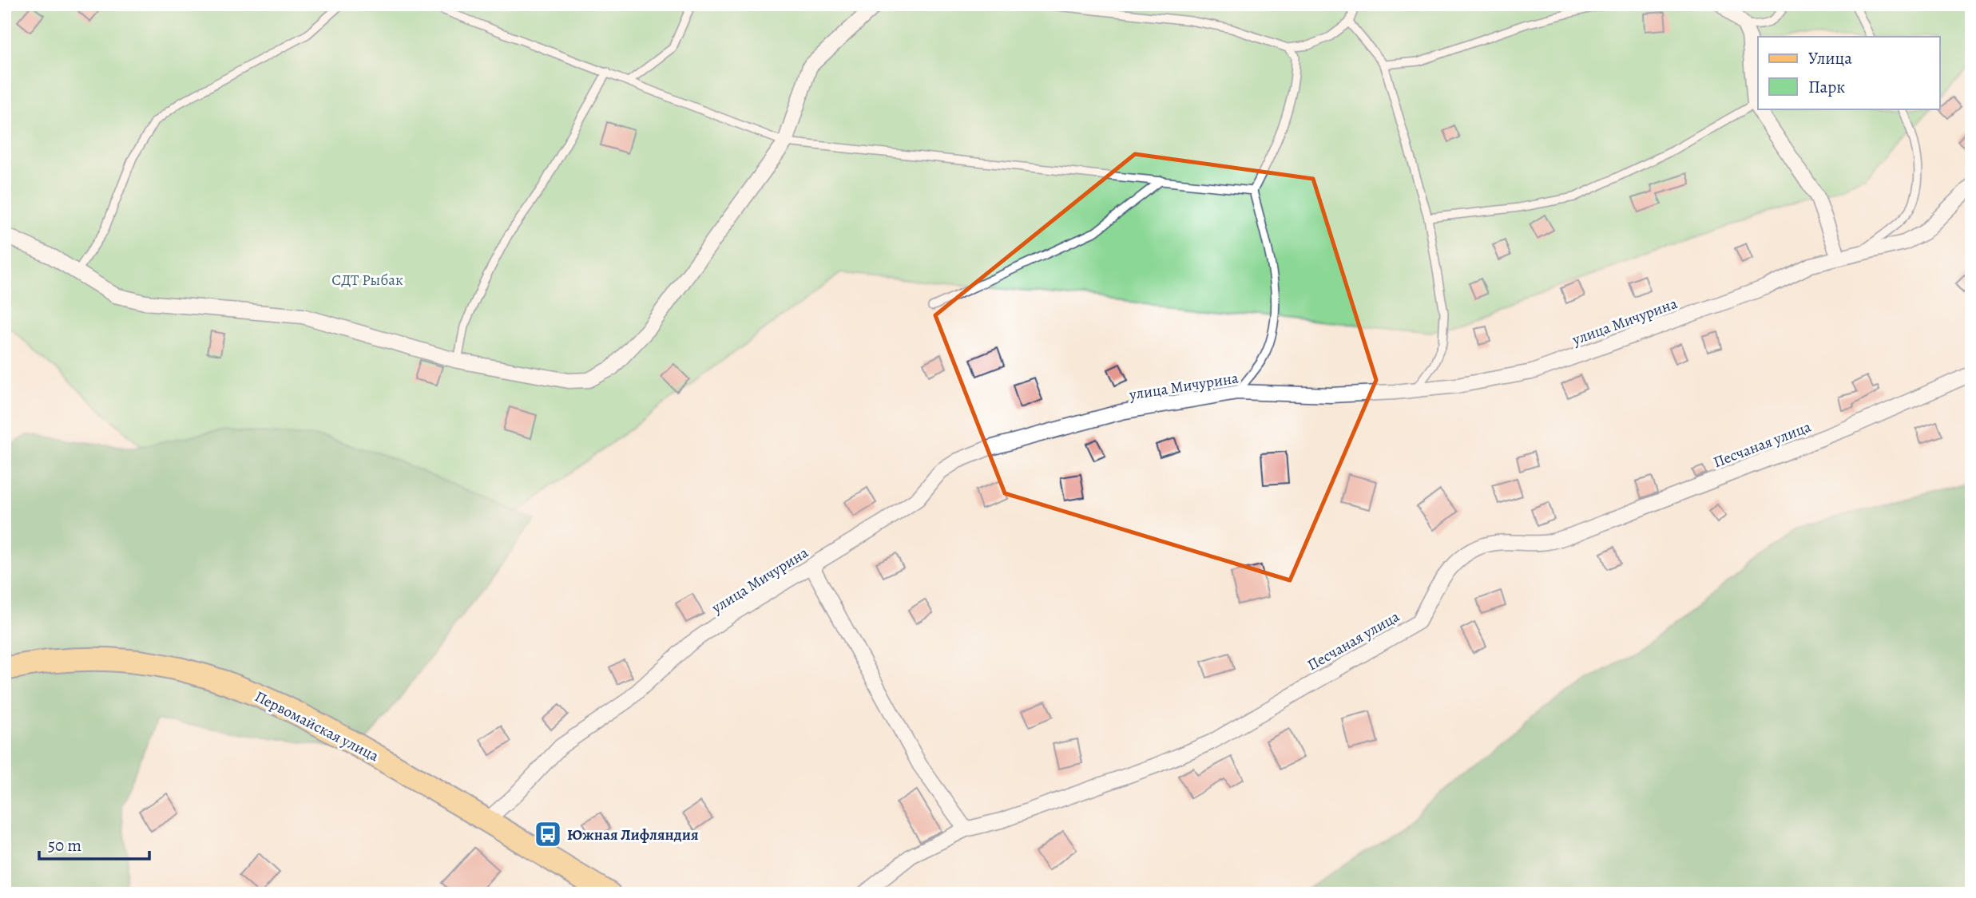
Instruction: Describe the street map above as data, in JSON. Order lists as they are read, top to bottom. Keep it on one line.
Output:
{"streets":{"main road":["Первомайская улица"],"street":["улица Мичурина","Песчаная улица"]},"crossings":[["улица Мичурина","Первомайская улица"]],"parks":["СДТ Рыбак"],"places":{"bus stop":["Южная Лифляндия"]},"legend":["Улица","Парк"],"scale_bar":"50 m"}
